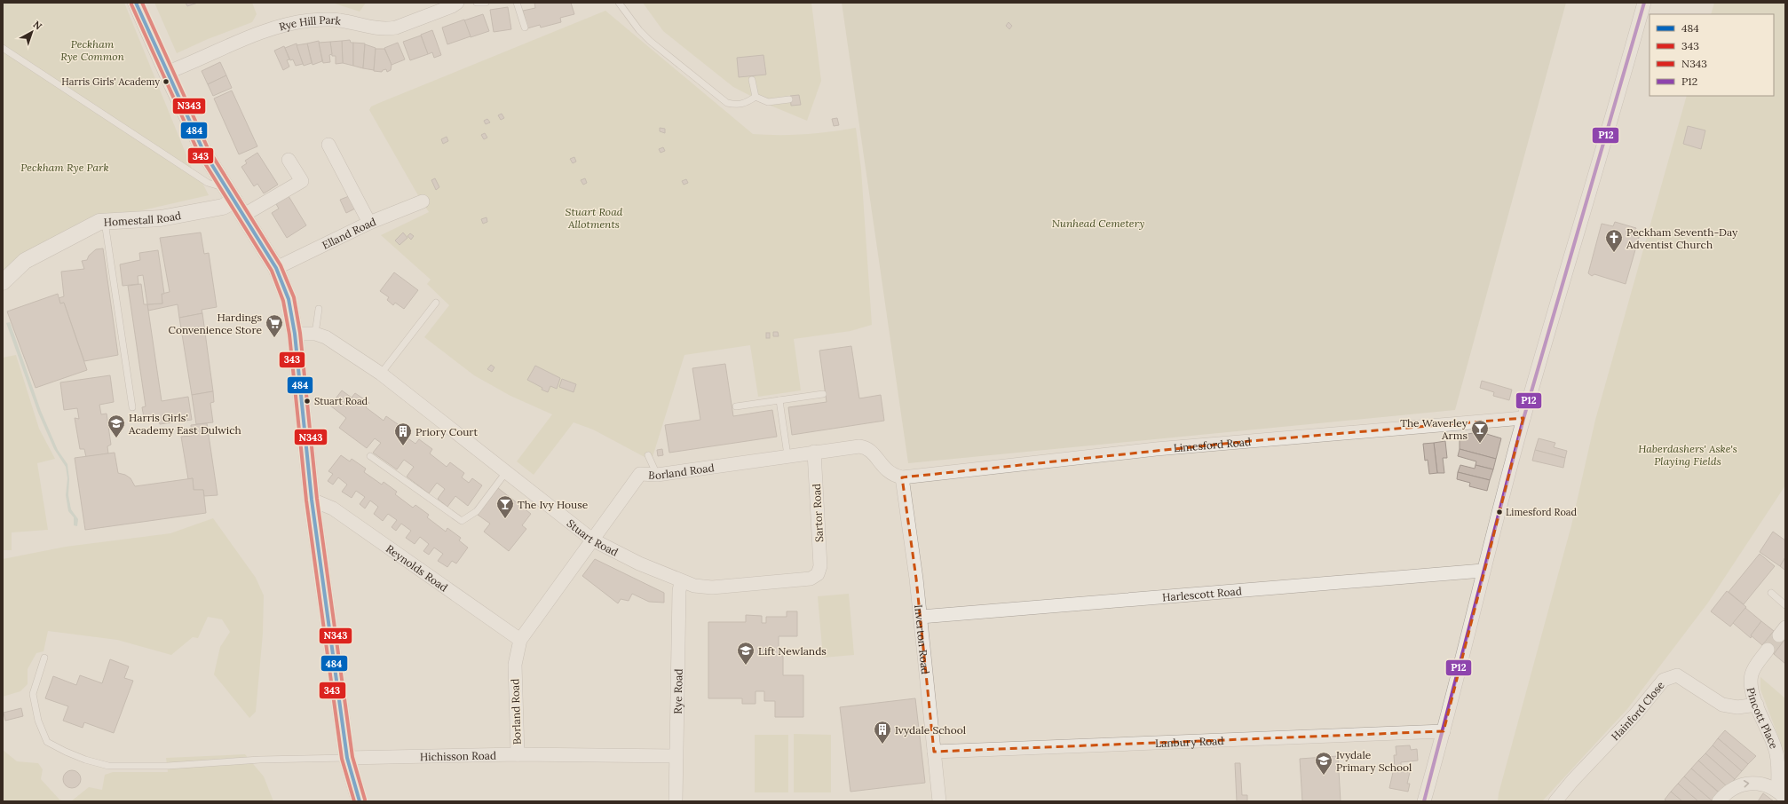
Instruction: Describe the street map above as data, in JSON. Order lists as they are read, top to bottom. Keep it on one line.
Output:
{"streets":{"street":["Rye Hill Park","Homestall Road","Elland Road","Limesford Road","Borland Road","Sartor Road","Stuart Road","Reynolds Road","Harlescott Road","Inverton Road","Rye Road","Hainford Close","Pincott Place","Lanbury Road","Hichisson Road"]},"crossings":[["Limesford Road","Borland Road"],["Limesford Road","Inverton Road"],["Borland Road","Sartor Road"],["Borland Road","Stuart Road"],["Borland Road","Reynolds Road"],["Borland Road","Inverton Road"],["Borland Road","Hichisson Road"],["Sartor Road","Stuart Road"],["Stuart Road","Rye Road"],["Harlescott Road","Inverton Road"],["Inverton Road","Lanbury Road"],["Rye Road","Hichisson Road"],["Hainford Close","Pincott Place"]],"parks":["Peckham Rye Common","Peckham Rye Park","Stuart Road Allotments","Nunhead Cemetery","Haberdashers' Aske's Playing Fields"],"places":{"other":["Harris Girls' Academy","Stuart Road","Limesford Road"],"church":["Peckham Seventh-Day Adventist Church"],"supermarket":["Hardings Convenience Store"],"school or university":["Harris Girls' Academy East Dulwich","Lift Newlands","Ivydale Primary School"],"bar":["The Waverley Arms","The Ivy House"],"building":["Priory Court","Ivydale School"]},"lines":["transit line 484","transit line N343","transit line P12","transit line 343"],"legend":["484","343","N343","P12"],"north":"top right"}
